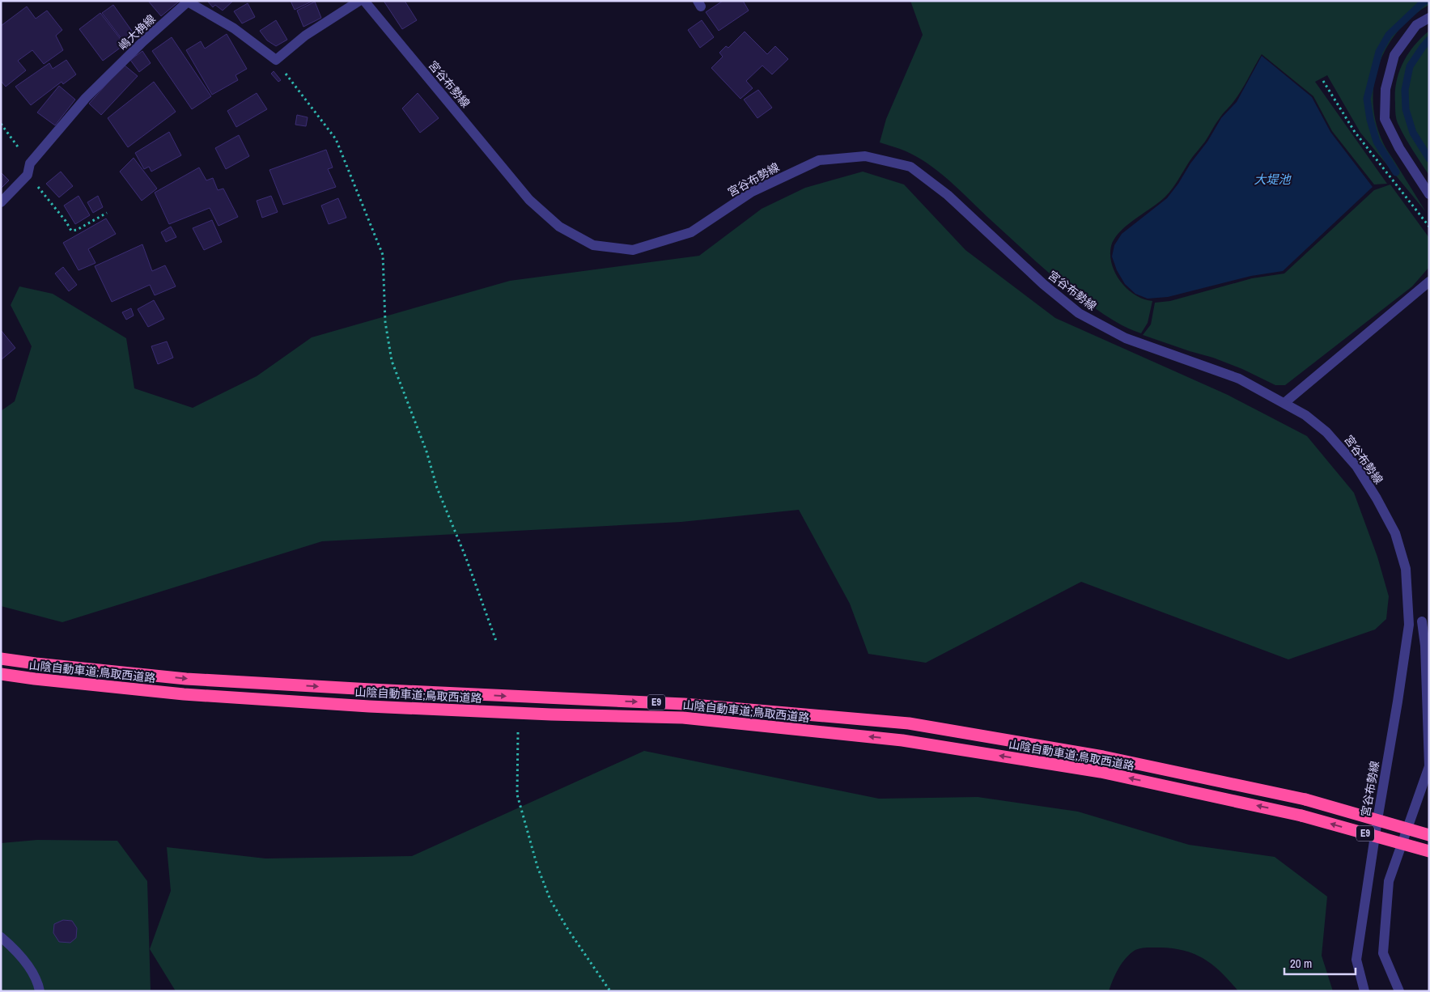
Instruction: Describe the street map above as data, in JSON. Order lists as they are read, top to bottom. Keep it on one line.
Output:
{"streets":{"highway":["山陰自動車道;鳥取西道路","E9"],"street":["嶋大桷線","宮谷布勢線"]},"water":["大堤池"],"scale_bar":"20 m"}
